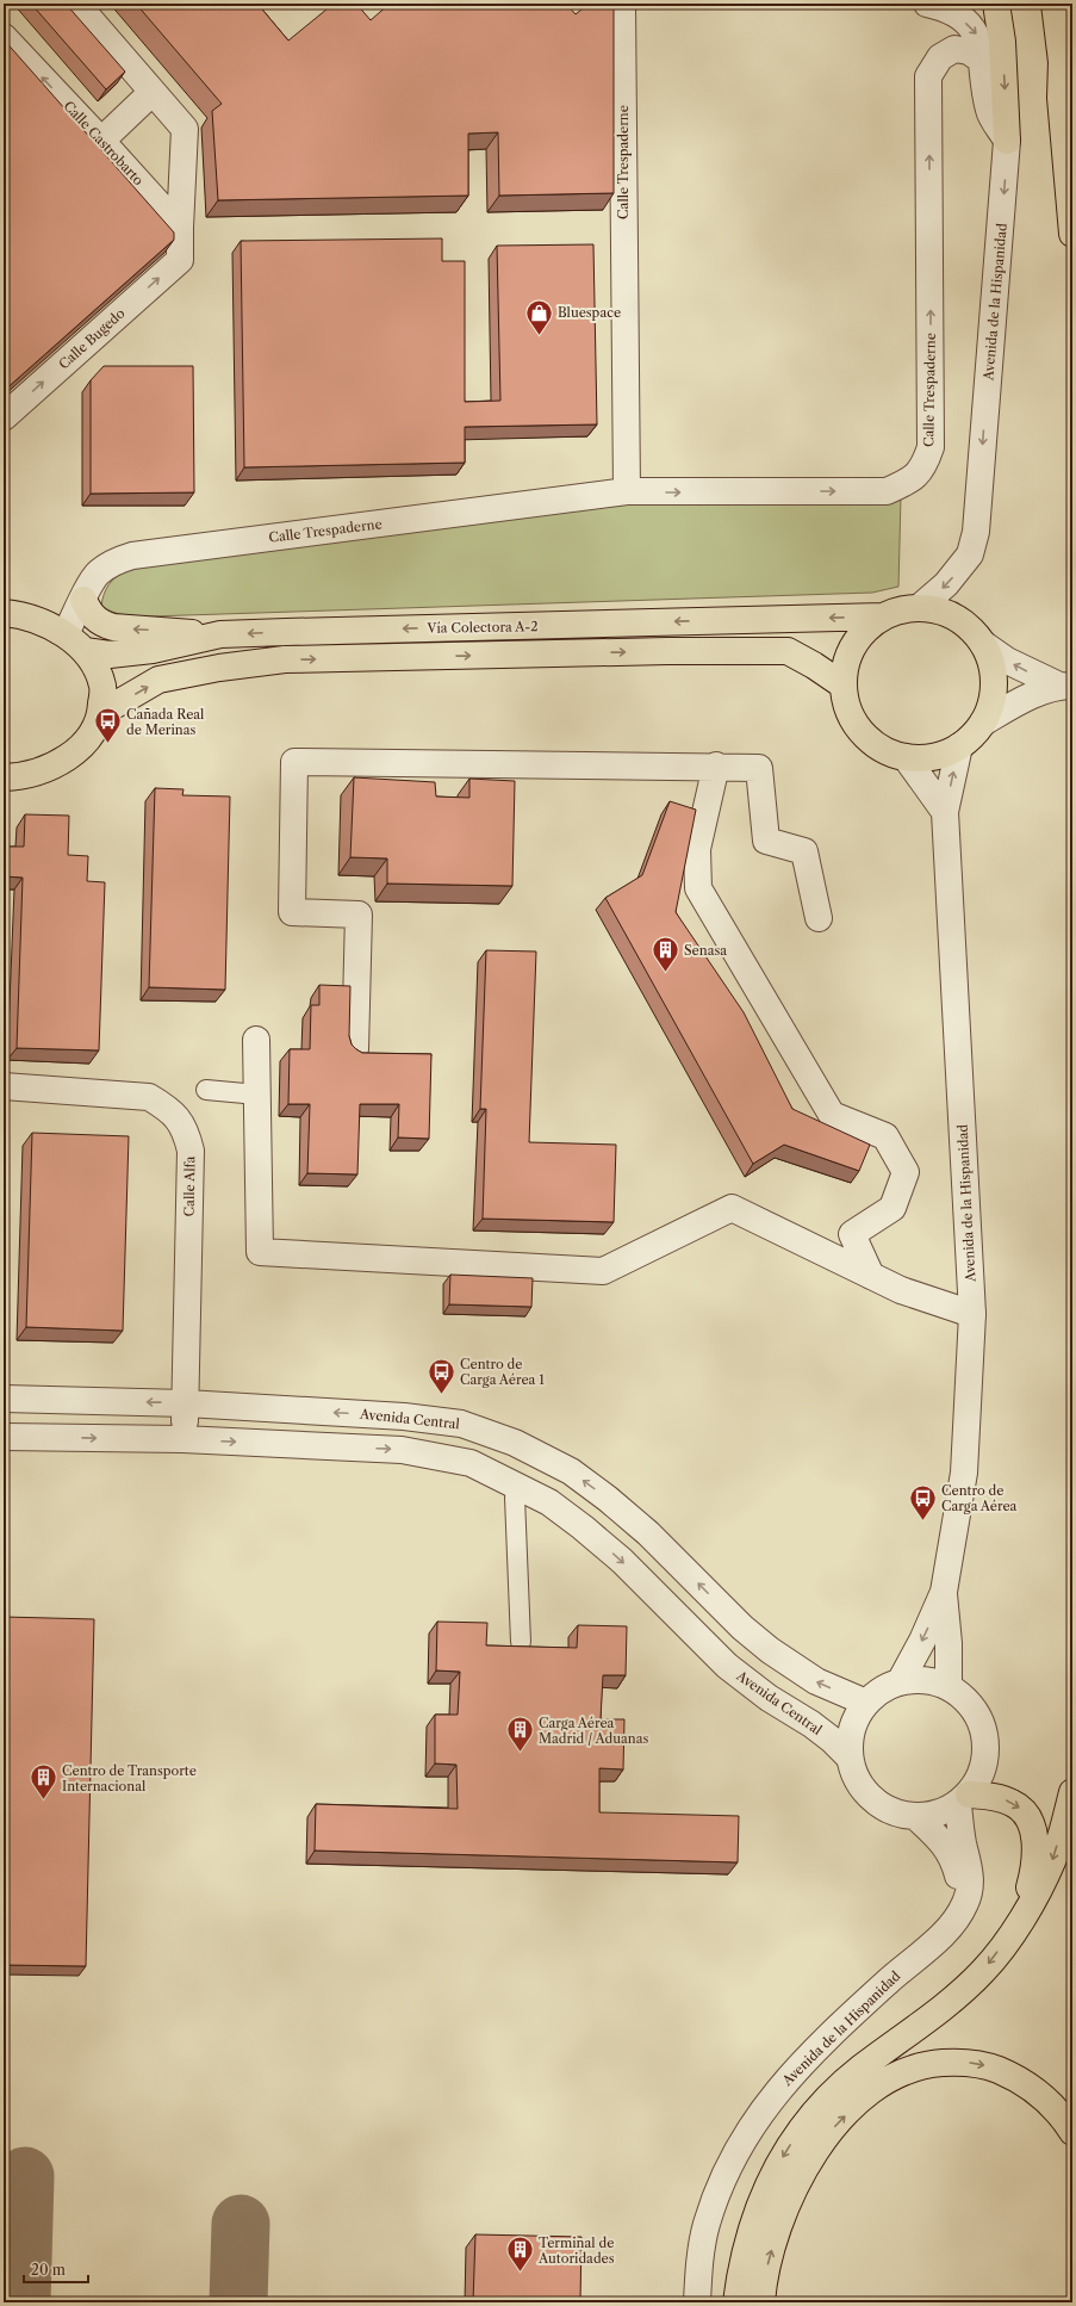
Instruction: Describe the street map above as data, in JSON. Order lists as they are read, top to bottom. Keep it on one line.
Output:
{"streets":{"main road":["Vía Colectora A-2"],"street":["Calle Castrobarto","Calle Trespaderne","Avenida de la Hispanidad","Calle Bugedo","Calle Alfa","Avenida Central"]},"crossings":[["Calle Castrobarto","Calle Bugedo"],["Calle Trespaderne","Vía Colectora A-2"],["Avenida de la Hispanidad","Vía Colectora A-2"],["Avenida de la Hispanidad","Avenida Central"],["Calle Alfa","Avenida Central"]],"one_way":["Calle Bugedo"],"places":{"shop":["Bluespace"],"bus stop":["Cañada Real de Merinas","Centro de Carga Aérea 1","Centro de Carga Aérea"],"building":["Senasa","Carga Aérea Madrid / Aduanas","Centro de Transporte Internacional","Terminal de Autoridades"]},"scale_bar":"20 m"}
